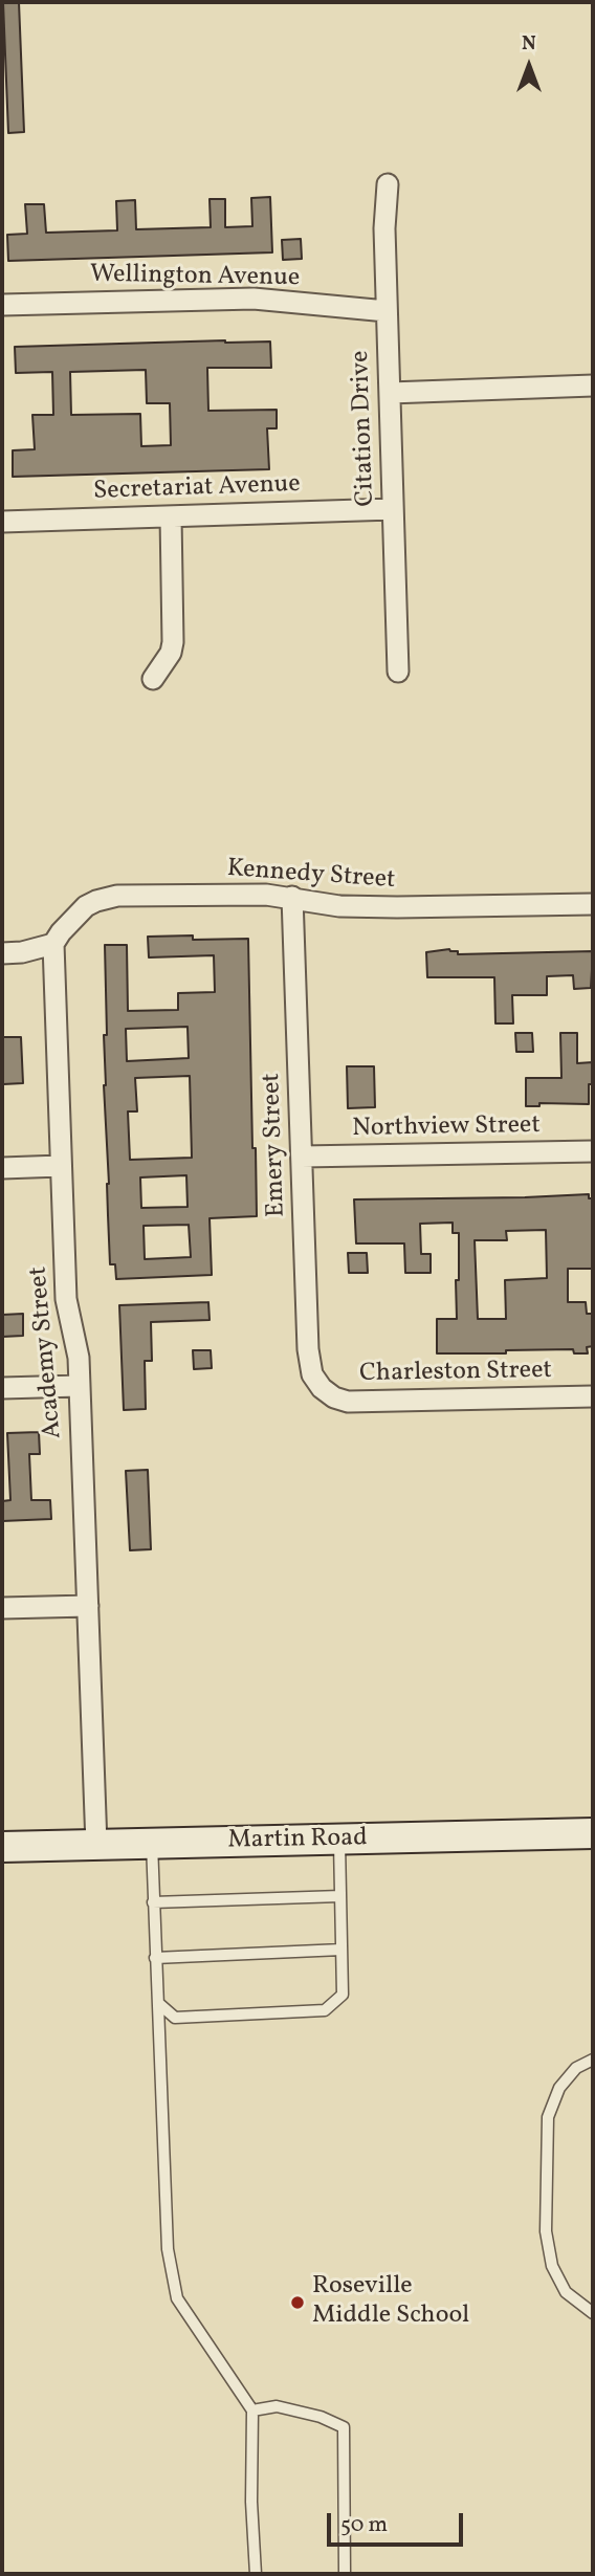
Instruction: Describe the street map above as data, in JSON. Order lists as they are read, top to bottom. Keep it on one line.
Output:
{"streets":{"street":["Wellington Avenue","Citation Drive","Secretariat Avenue","Kennedy Street","Northview Street","Emery Street","Academy Street","Charleston Street","Martin Road"]},"crossings":[["Wellington Avenue","Citation Drive"],["Citation Drive","Secretariat Avenue"],["Kennedy Street","Emery Street"],["Kennedy Street","Academy Street"],["Northview Street","Emery Street"],["Emery Street","Charleston Street"],["Academy Street","Martin Road"]],"places":["Roseville Middle School"],"scale_bar":"50 m","north":"top"}
